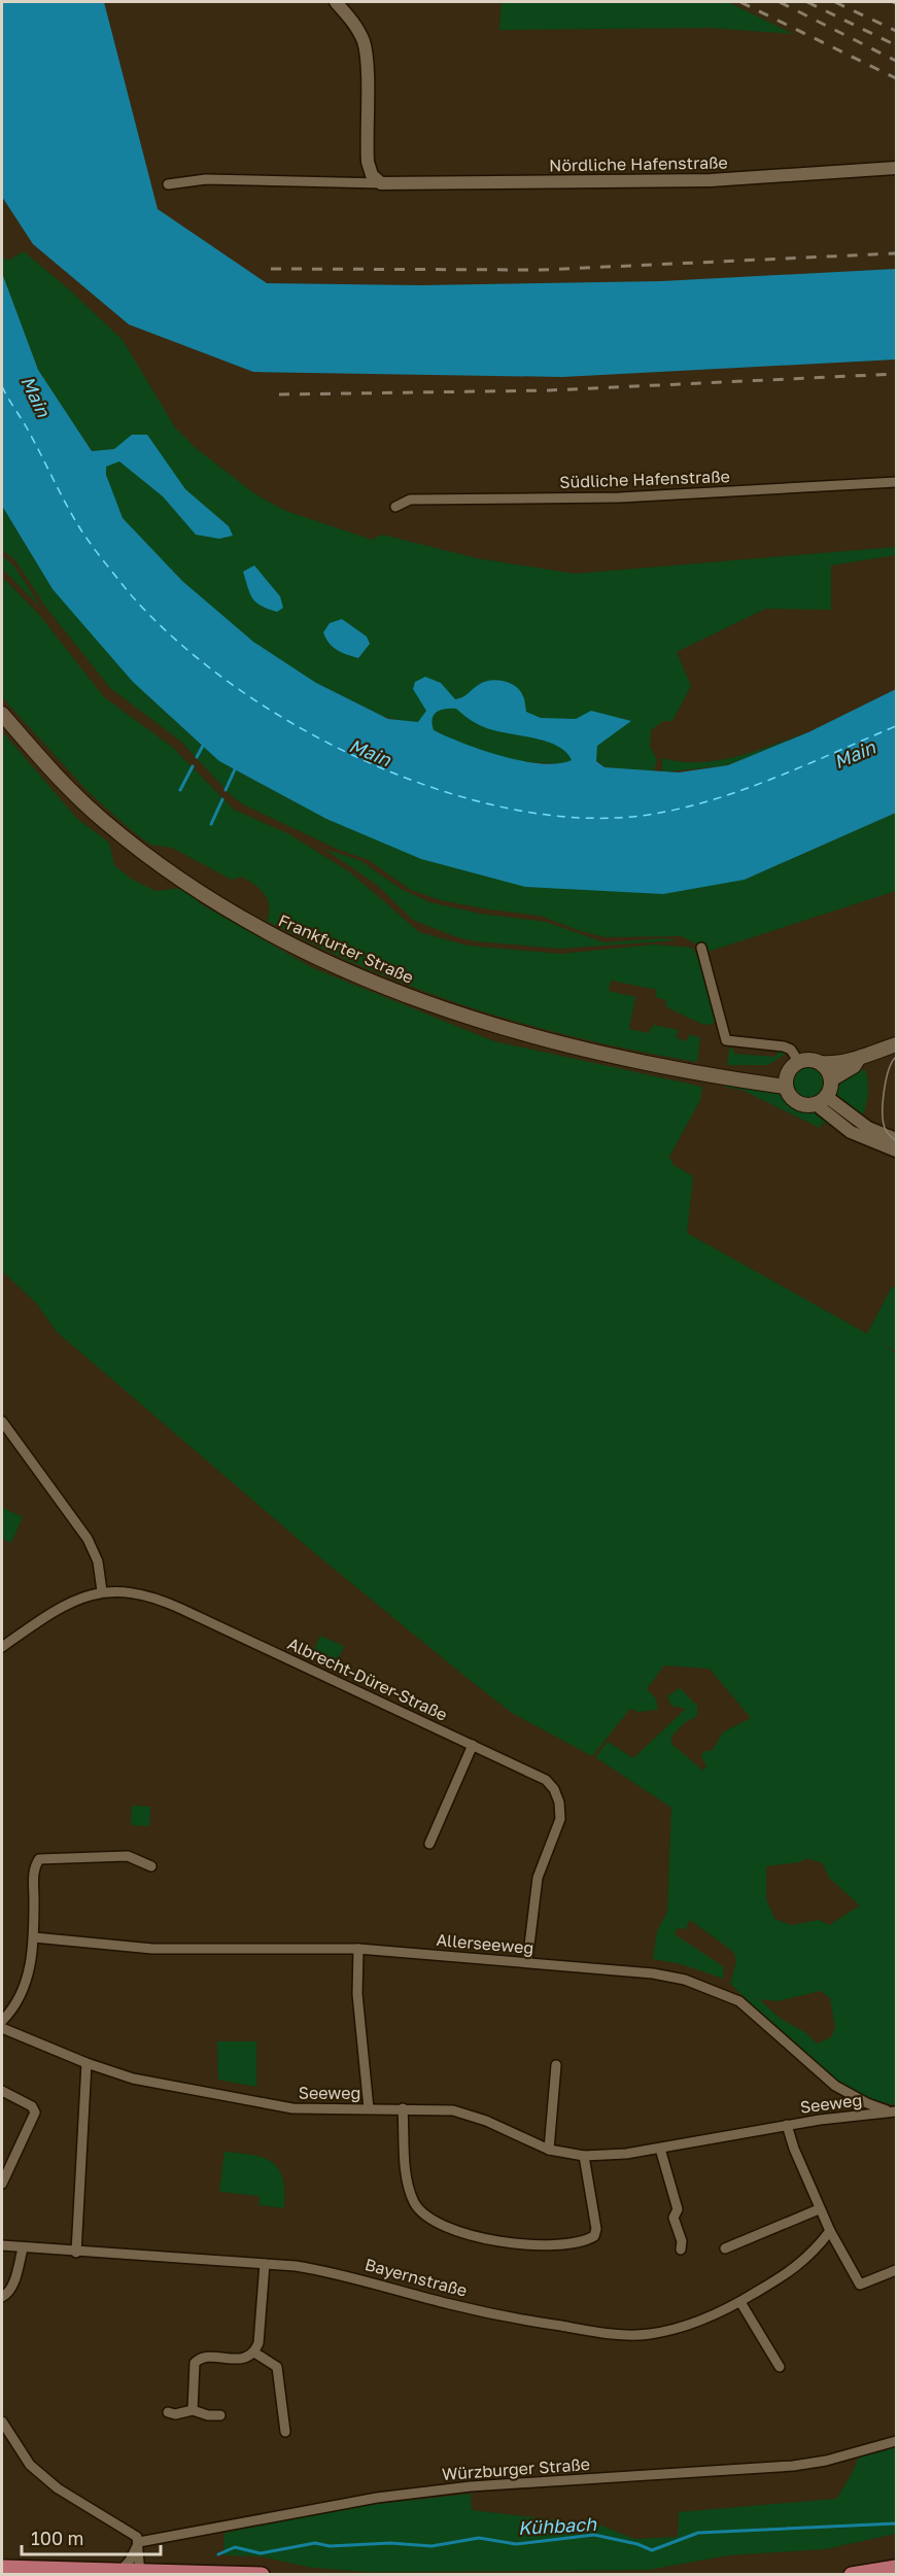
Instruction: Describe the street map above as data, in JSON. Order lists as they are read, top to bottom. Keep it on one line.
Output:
{"streets":{"main road":["Frankfurter Straße"],"street":["Nördliche Hafenstraße","Südliche Hafenstraße","Albrecht-Dürer-Straße","Allerseeweg","Seeweg","Bayernstraße","Würzburger Straße"]},"crossings":[["Albrecht-Dürer-Straße","Allerseeweg"],["Allerseeweg","Seeweg"]],"water":["Main","Kühbach"],"scale_bar":"100 m"}
